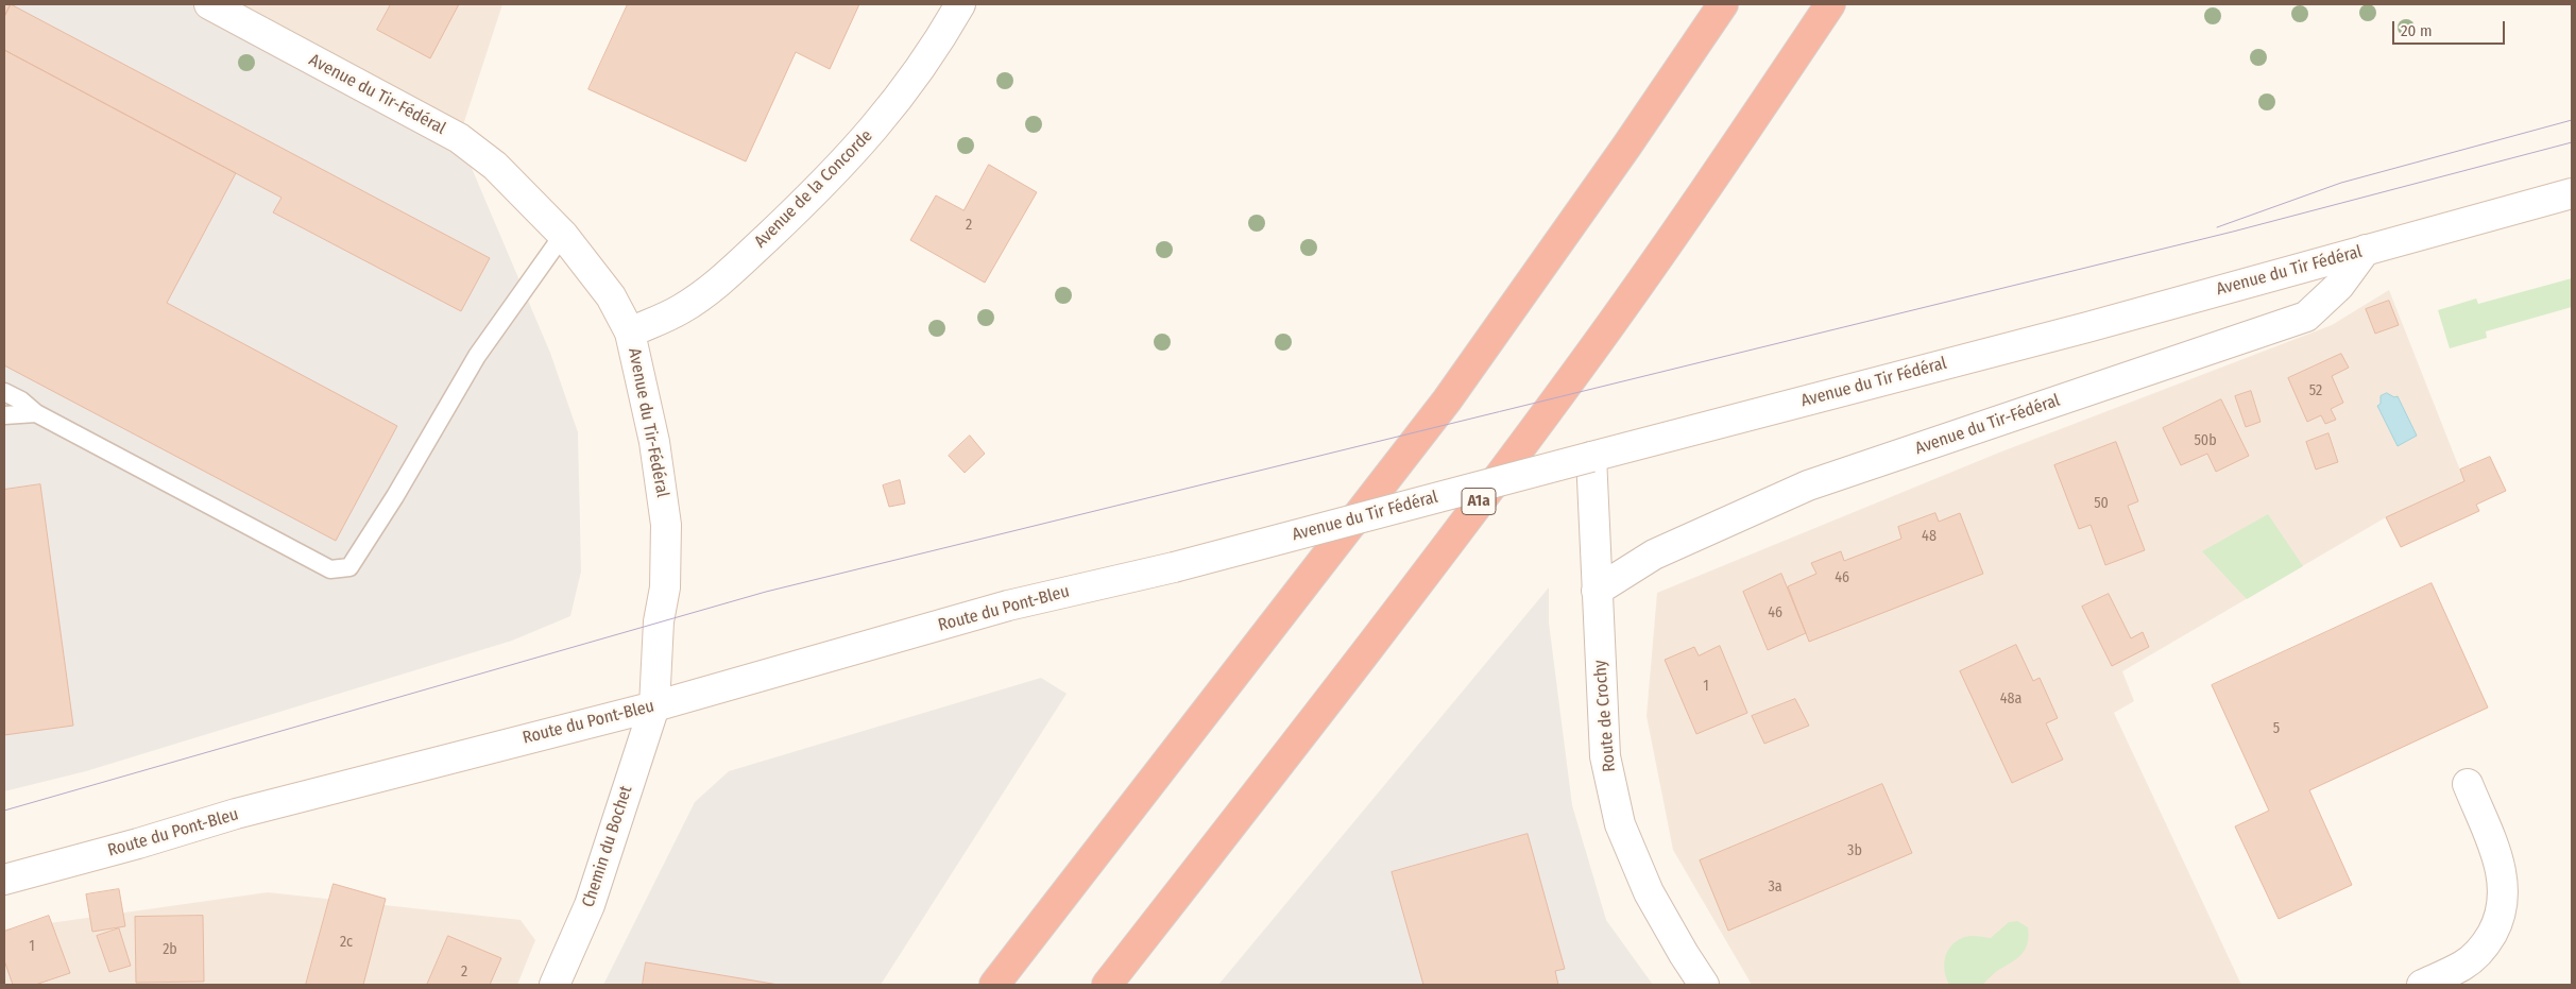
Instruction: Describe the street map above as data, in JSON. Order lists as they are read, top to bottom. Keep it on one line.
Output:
{"streets":{"highway":["A1a"],"street":["Avenue du Tir-Fédéral","Avenue de la Concorde","Avenue du Tir Fédéral","Route du Pont-Bleu","Route de Crochy","Chemin du Bochet"]},"crossings":[["Avenue du Tir-Fédéral","Avenue de la Concorde"],["Avenue du Tir-Fédéral","Avenue du Tir Fédéral"],["Avenue du Tir-Fédéral","Route du Pont-Bleu"],["Avenue du Tir-Fédéral","Route de Crochy"],["Avenue du Tir-Fédéral","Chemin du Bochet"],["Avenue du Tir Fédéral","Route du Pont-Bleu"],["Avenue du Tir Fédéral","Route de Crochy"],["Route du Pont-Bleu","Chemin du Bochet"]],"house_numbers":["2","52","50b","50","48","46","46","1","48a","5","3b","3a","2c","1","2b","2"],"scale_bar":"20 m"}
